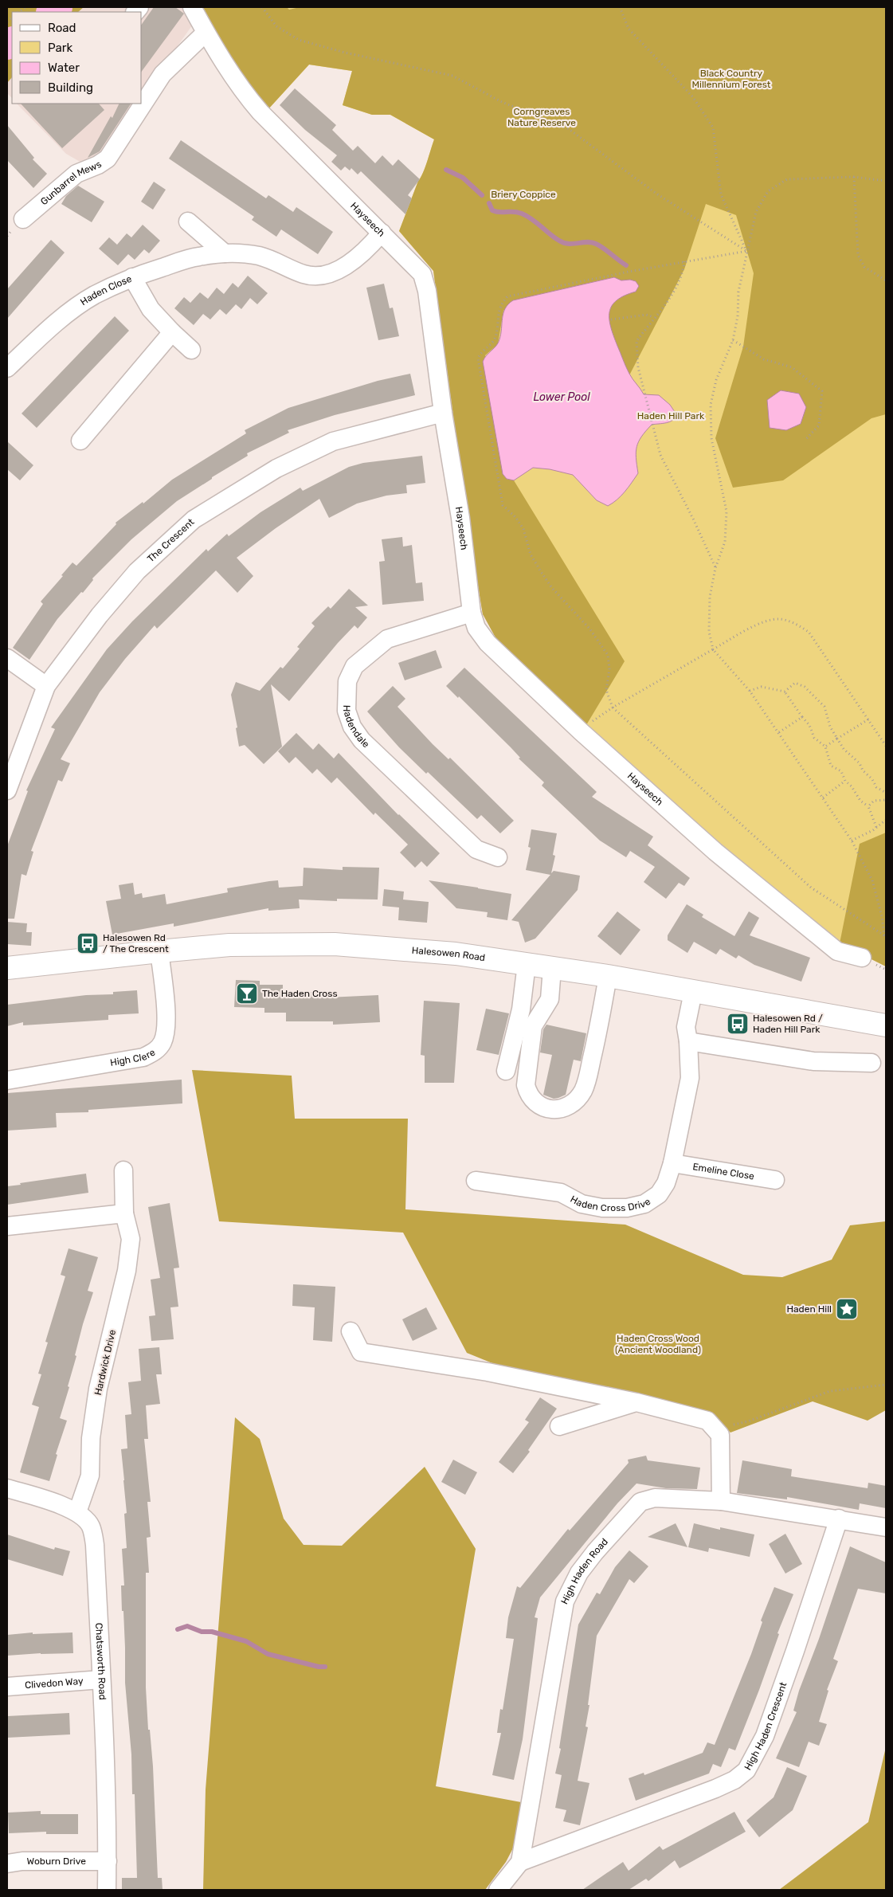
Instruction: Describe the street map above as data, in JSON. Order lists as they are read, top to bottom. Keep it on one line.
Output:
{"streets":{"main road":["Halesowen Road"],"street":["Gunbarrel Mews","Hayseech","Haden Close","The Crescent","Hadendale","High Clere","Emeline Close","Haden Cross Drive","Hardwick Drive","High Haden Road","Chatsworth Road","Clivedon Way","High Haden Crescent","Woburn Drive"]},"crossings":[["Gunbarrel Mews","Hayseech"],["Hayseech","Haden Close"],["Hayseech","The Crescent"],["Hayseech","Hadendale"],["Halesowen Road","High Clere"],["Halesowen Road","Haden Cross Drive"],["Emeline Close","Haden Cross Drive"],["Hardwick Drive","Chatsworth Road"],["High Haden Road","High Haden Crescent"],["Chatsworth Road","Clivedon Way"],["Chatsworth Road","Woburn Drive"]],"water":["Lower Pool"],"parks":["Black Country Millennium Forest","Corngreaves Nature Reserve","Briery Coppice","Haden Hill Park","Haden Cross Wood (Ancient Woodland)"],"places":{"bus stop":["Halesowen Rd / The Crescent","Halesowen Rd / Haden Hill Park"],"bar":["The Haden Cross"],"place":["Haden Hill"]},"legend":["Road","Park","Water","Building"]}
